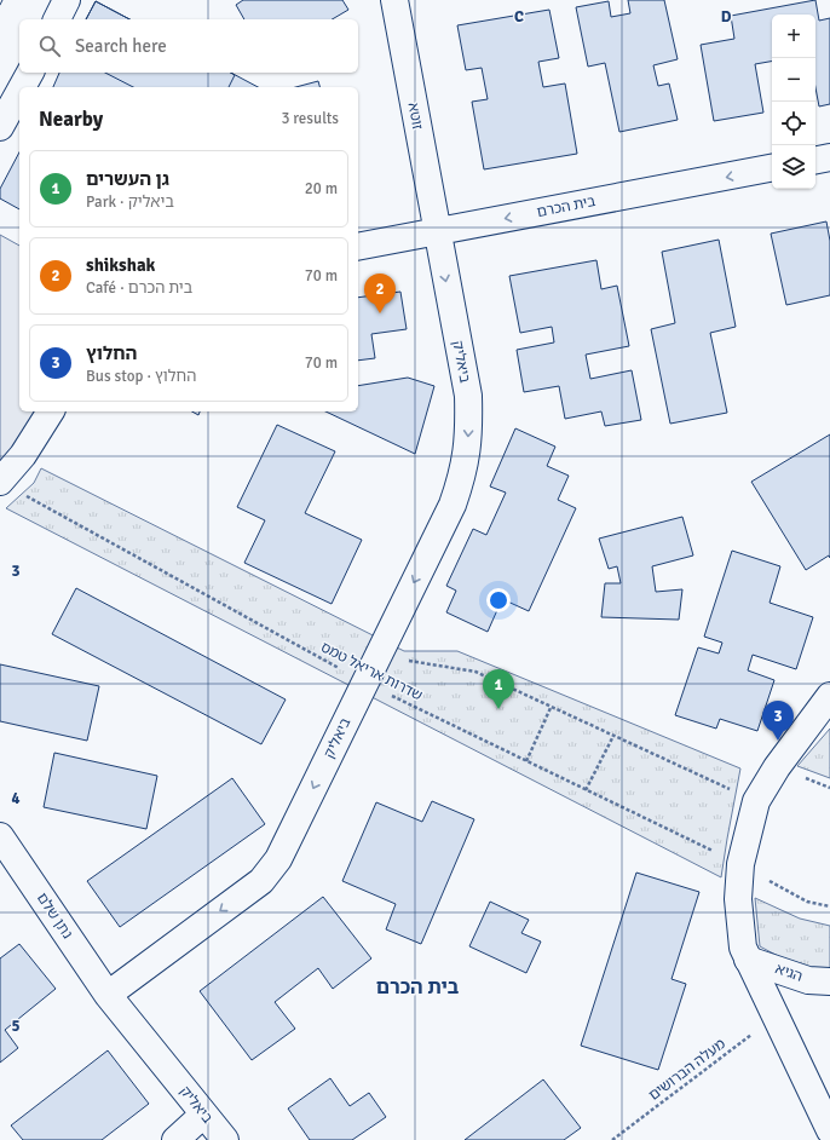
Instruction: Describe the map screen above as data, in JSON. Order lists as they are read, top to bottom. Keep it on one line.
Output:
{"streets":{"street":["זוטא","בית הכרם","ביאליק","נתן שלם","הגיא"],"path":["שדרות אריאל טמס","מעלה הברושים"]},"crossings":[["זוטא","בית הכרם"],["זוטא","ביאליק"],["בית הכרם","ביאליק"],["ביאליק","שדרות אריאל טמס"],["ביאליק","נתן שלם"]],"one_way":["בית הכרם","ביאליק"],"districts":["בית הכרם"],"page":{"map_buttons":["+","−"],"search":"Search here","heading":["Nearby","3 results"],"list":[{"mark":"1","name":"גן העשרים","note":"Park · ביאליק","value":"20 m"},{"mark":"2","name":"shikshak","note":"Café · בית הכרם","value":"70 m"},{"mark":"3","name":"החלוץ","note":"Bus stop · החלוץ","value":"70 m"}],"pins":["2","1","3"]},"grid":{"columns":["C","D"],"rows":["3","4","5"]}}
